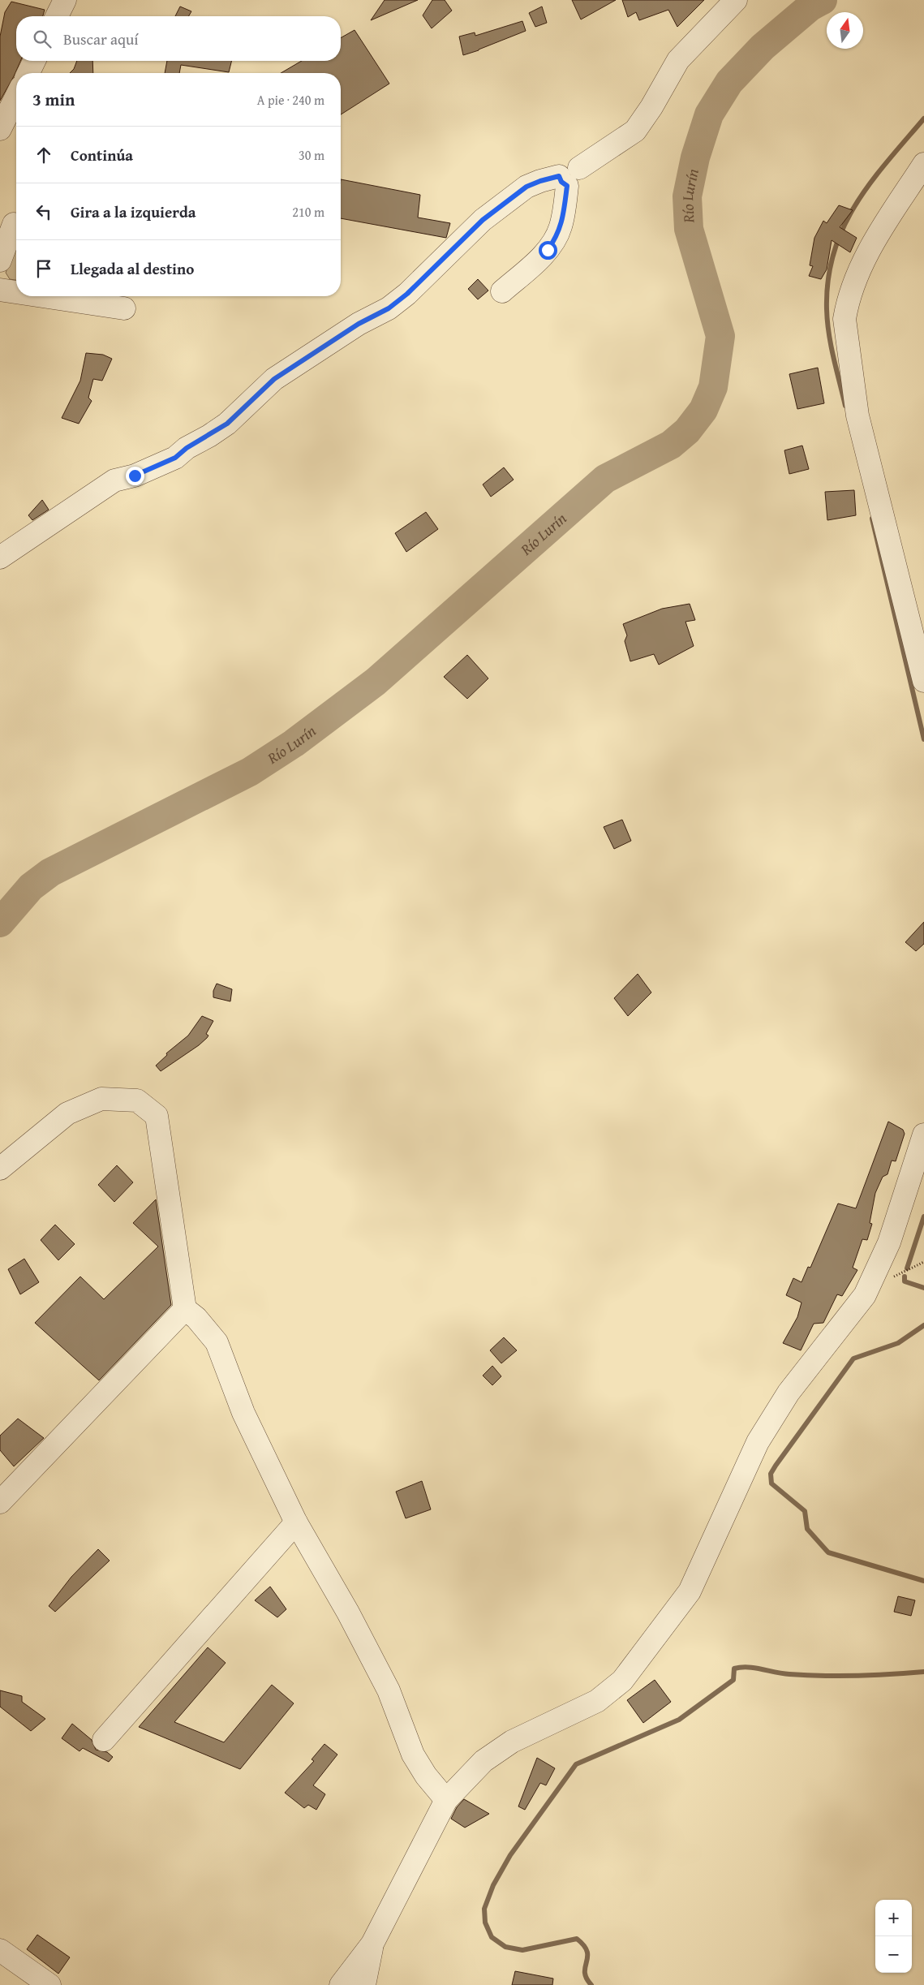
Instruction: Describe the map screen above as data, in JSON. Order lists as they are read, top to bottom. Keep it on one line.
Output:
{"water":["Río Lurín"],"north":"top","page":{"search":"Buscar aquí","heading":["3 min","A pie · 240 m"],"list":[["Continúa","30 m"],["Gira a la izquierda","210 m"],"Llegada al destino"],"map_buttons":["+","−"]}}
